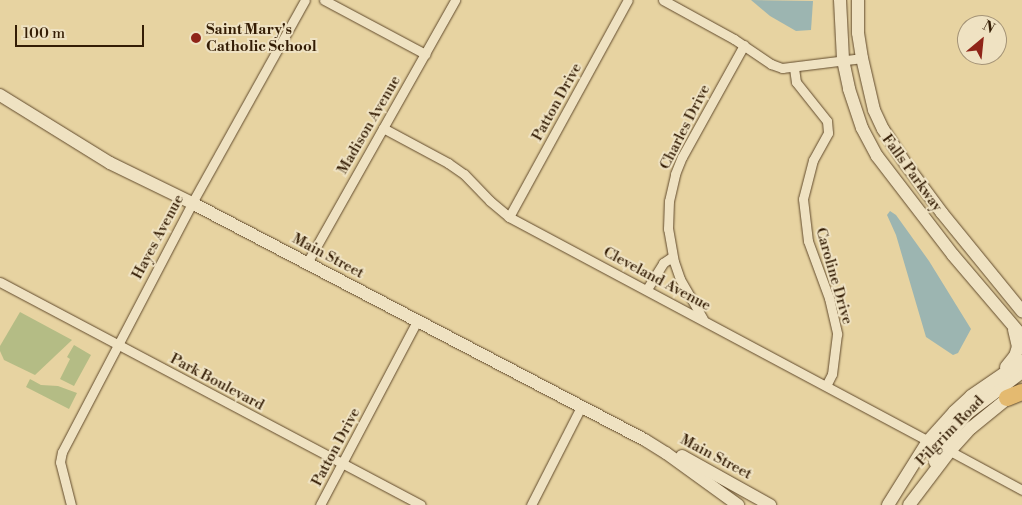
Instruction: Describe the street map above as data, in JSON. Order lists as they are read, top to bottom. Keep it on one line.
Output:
{"streets":{"street":["Patton Drive","Madison Avenue","Charles Drive","Falls Parkway","Hayes Avenue","Main Street","Caroline Drive","Cleveland Avenue","Park Boulevard","Pilgrim Road"]},"crossings":[["Patton Drive","Main Street"],["Patton Drive","Cleveland Avenue"],["Patton Drive","Park Boulevard"],["Madison Avenue","Main Street"],["Madison Avenue","Cleveland Avenue"],["Charles Drive","Cleveland Avenue"],["Hayes Avenue","Main Street"],["Hayes Avenue","Park Boulevard"],["Caroline Drive","Cleveland Avenue"],["Cleveland Avenue","Pilgrim Road"]],"places":["Saint Mary's Catholic School"],"scale_bar":"100 m","north":"top right"}
